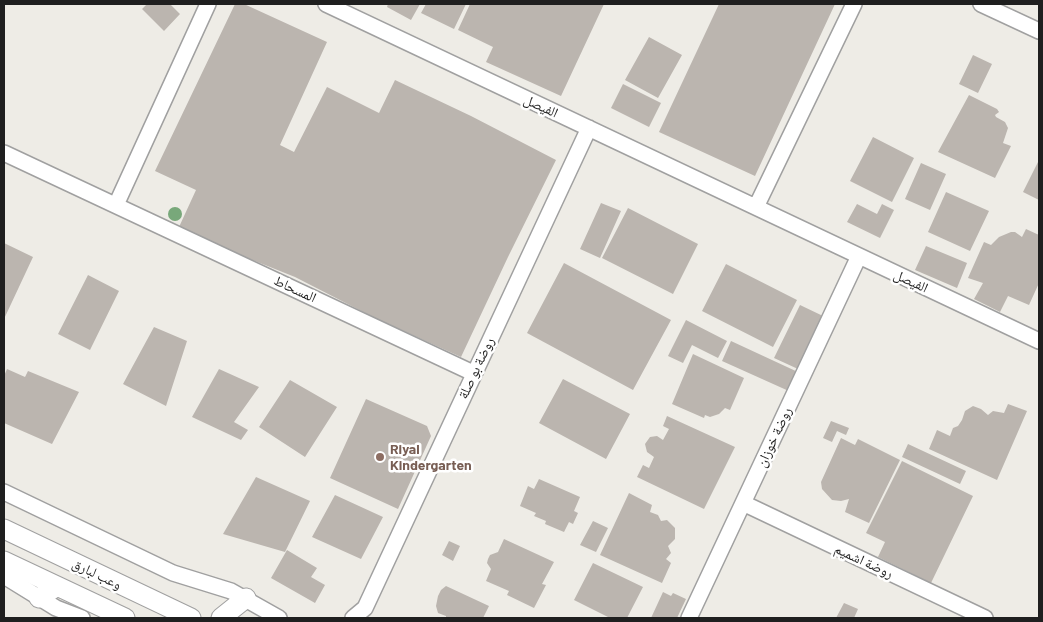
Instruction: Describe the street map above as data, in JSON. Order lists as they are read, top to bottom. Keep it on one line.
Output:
{"streets":{"street":["الفيصل","المسحاط","روضة بو صلة","روضة خوزان","روضة اشميم","وعب لبارق"]},"crossings":[["الفيصل","روضة بو صلة"],["الفيصل","روضة خوزان"],["المسحاط","روضة بو صلة"],["روضة خوزان","روضة اشميم"]],"places":["Riyal Kindergarten"]}
